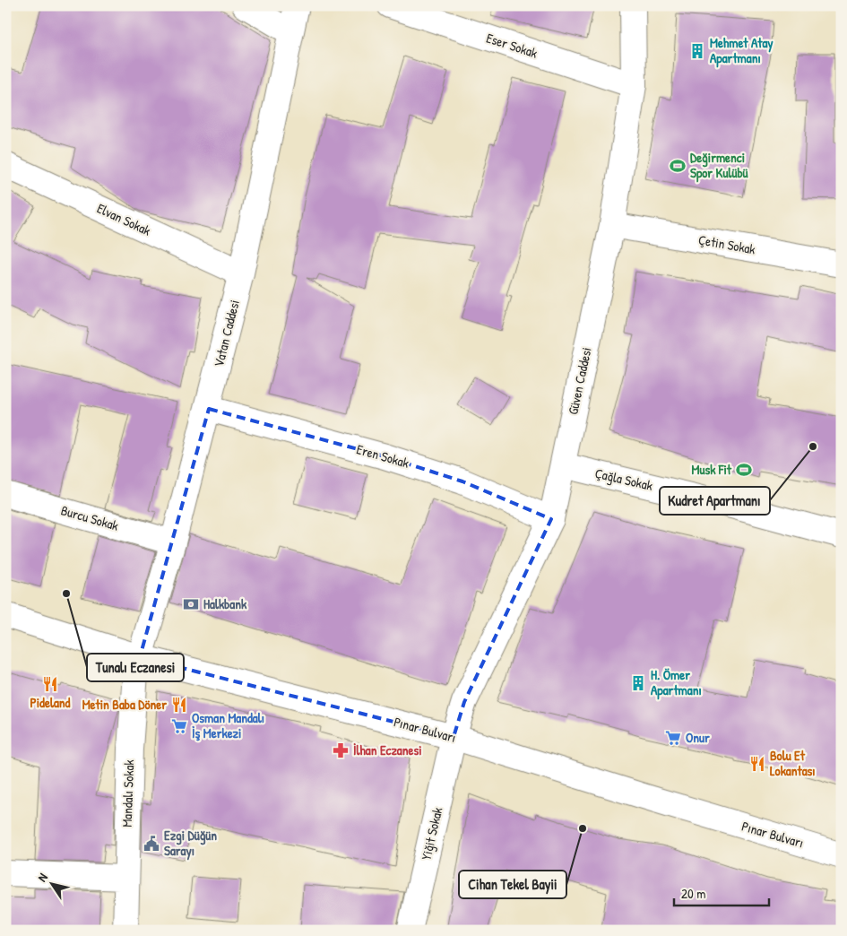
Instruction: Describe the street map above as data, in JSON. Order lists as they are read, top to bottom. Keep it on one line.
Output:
{"streets":{"street":["Eser Sokak","Elvan Sokak","Çetin Sokak","Vatan Caddesi","Güven Caddesi","Eren Sokak","Çağla Sokak","Burcu Sokak","Pınar Bulvarı","Mandalı Sokak","Yiğit Sokak"]},"crossings":[["Eser Sokak","Güven Caddesi"],["Elvan Sokak","Vatan Caddesi"],["Çetin Sokak","Güven Caddesi"],["Vatan Caddesi","Eren Sokak"],["Vatan Caddesi","Burcu Sokak"],["Vatan Caddesi","Pınar Bulvarı"],["Vatan Caddesi","Mandalı Sokak"],["Güven Caddesi","Eren Sokak"],["Güven Caddesi","Çağla Sokak"],["Güven Caddesi","Pınar Bulvarı"],["Güven Caddesi","Yiğit Sokak"],["Pınar Bulvarı","Mandalı Sokak"],["Pınar Bulvarı","Yiğit Sokak"]],"places":{"building":["Mehmet Atay Apartmanı","H. Ömer Apartmanı"],"sports":["Değirmenci Spor Kulübü","Musk Fit"],"other":["Kudret Apartmanı","Tunalı Eczanesi","Cihan Tekel Bayii"],"bank":["Halkbank"],"restaurant":["Pideland","Metin Baba Döner","Bolu Et Lokantası"],"supermarket":["Osman Mandalı İş Merkezi","Onur"],"pharmacy":["İlhan Eczanesi"],"public building":["Ezgi Düğün Sarayı"]},"scale_bar":"20 m","north":"top left"}
